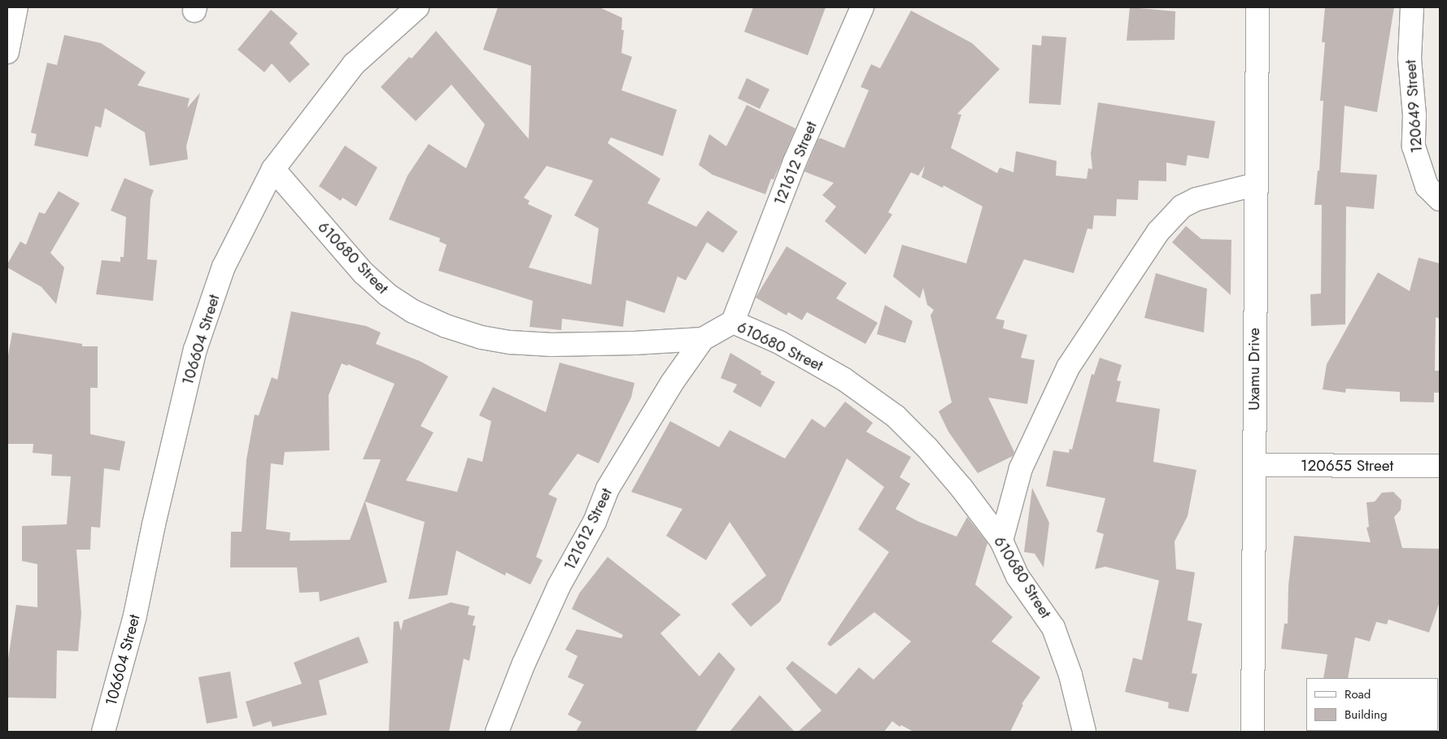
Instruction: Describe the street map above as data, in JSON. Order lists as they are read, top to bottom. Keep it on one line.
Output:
{"streets":{"street":["120649 Street","121612 Street","610680 Street","106604 Street","Uxamu Drive","120655 Street"]},"crossings":[["121612 Street","610680 Street"],["610680 Street","106604 Street"],["Uxamu Drive","120655 Street"]],"legend":["Road","Building"]}
